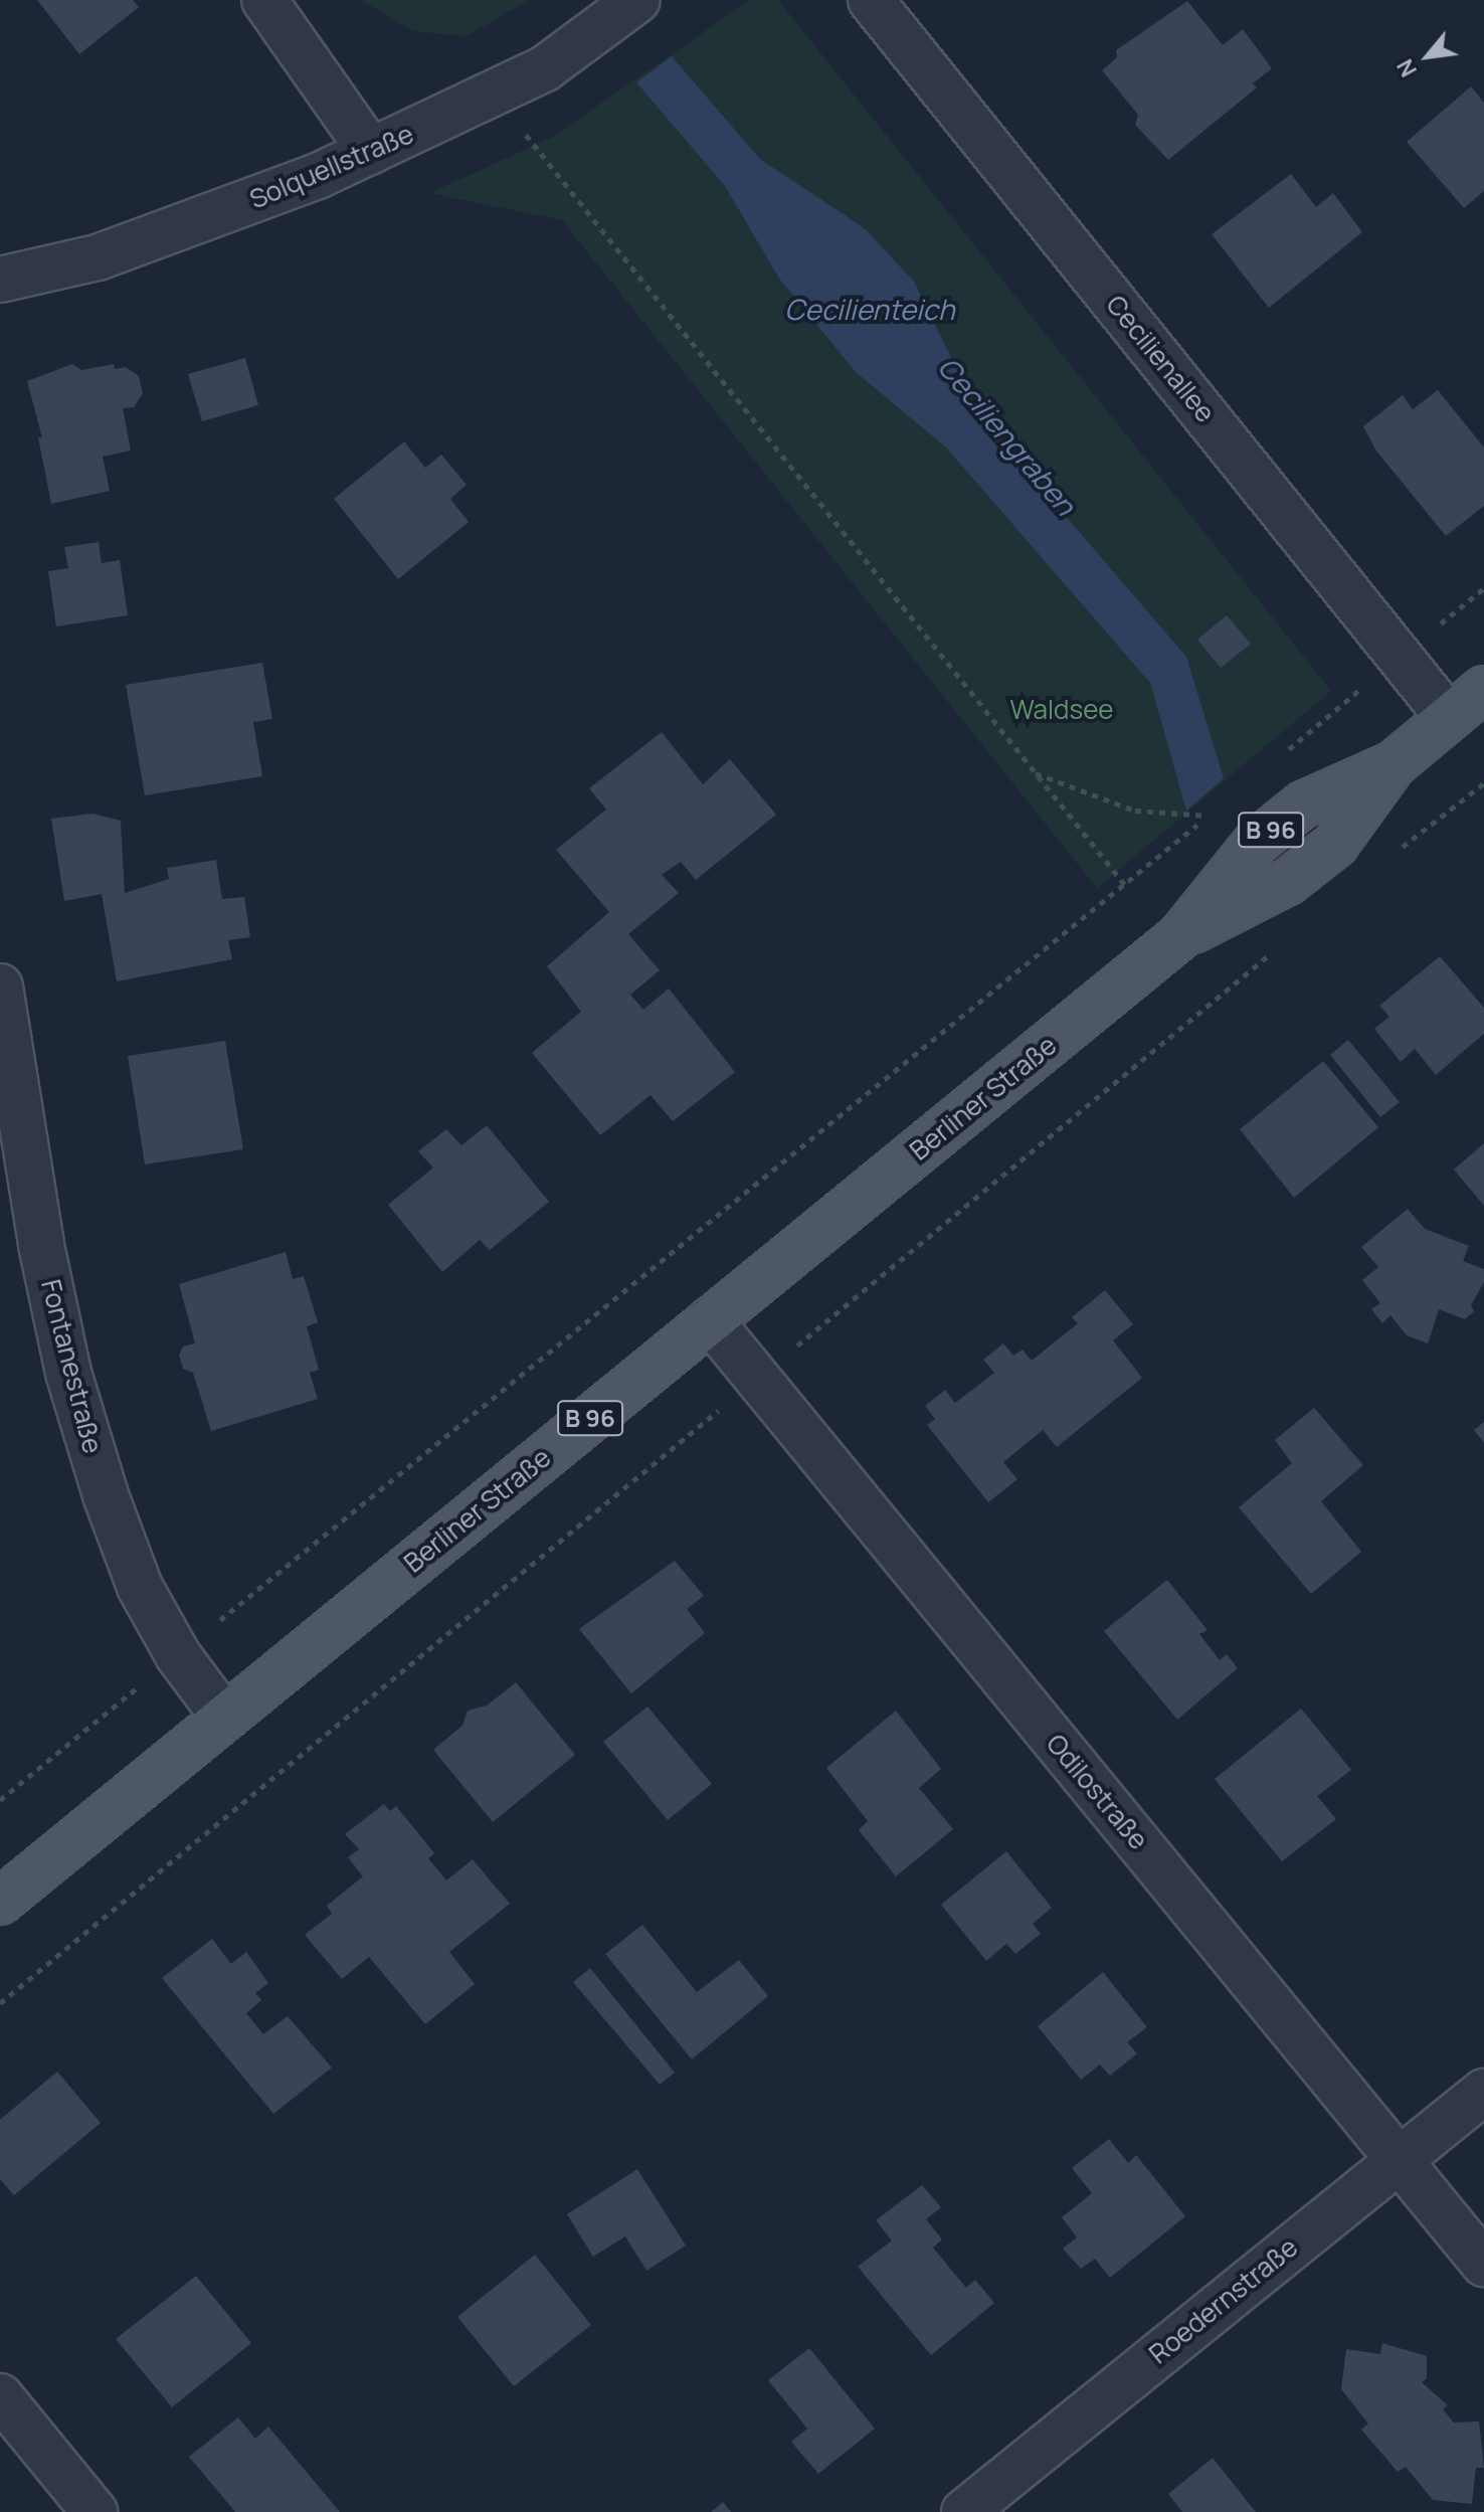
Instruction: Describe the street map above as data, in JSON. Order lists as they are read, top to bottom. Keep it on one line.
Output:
{"streets":{"main road":["B 96","Berliner Straße"],"street":["Solquellstraße","Cecilienallee","Fontanestraße","Odilostraße","Roedernstraße"]},"crossings":[["Cecilienallee","Berliner Straße"],["Berliner Straße","Fontanestraße"],["Berliner Straße","Odilostraße"],["Odilostraße","Roedernstraße"]],"water":["Cecilienteich","Ceciliengraben"],"parks":["Waldsee"],"north":"bottom left"}
